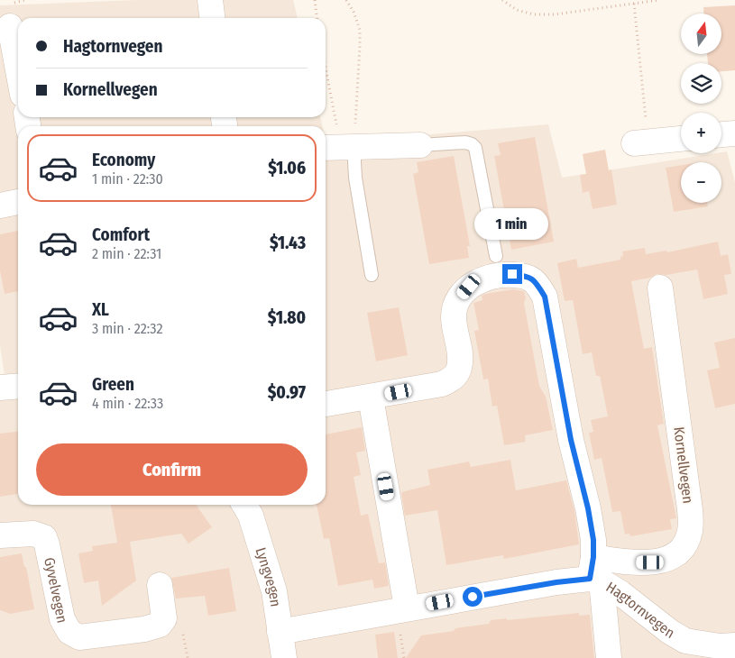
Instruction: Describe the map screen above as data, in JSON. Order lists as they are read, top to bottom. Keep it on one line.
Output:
{"streets":{"street":["Kornellvegen","Lyngvegen","Gyvelvegen","Hagtornvegen"]},"crossings":[["Kornellvegen","Hagtornvegen"],["Lyngvegen","Hagtornvegen"]],"north":"top","page":{"map_buttons":["+","−"],"banner":["Hagtornvegen","Kornellvegen"],"list":[{"name":"Economy","note":"1 min · 22:30","value":"$1.06"},{"name":"Comfort","note":"2 min · 22:31","value":"$1.43"},{"name":"XL","note":"3 min · 22:32","value":"$1.80"},{"name":"Green","note":"4 min · 22:33","value":"$0.97"}],"bubble":"1 min","buttons":"Confirm"}}
